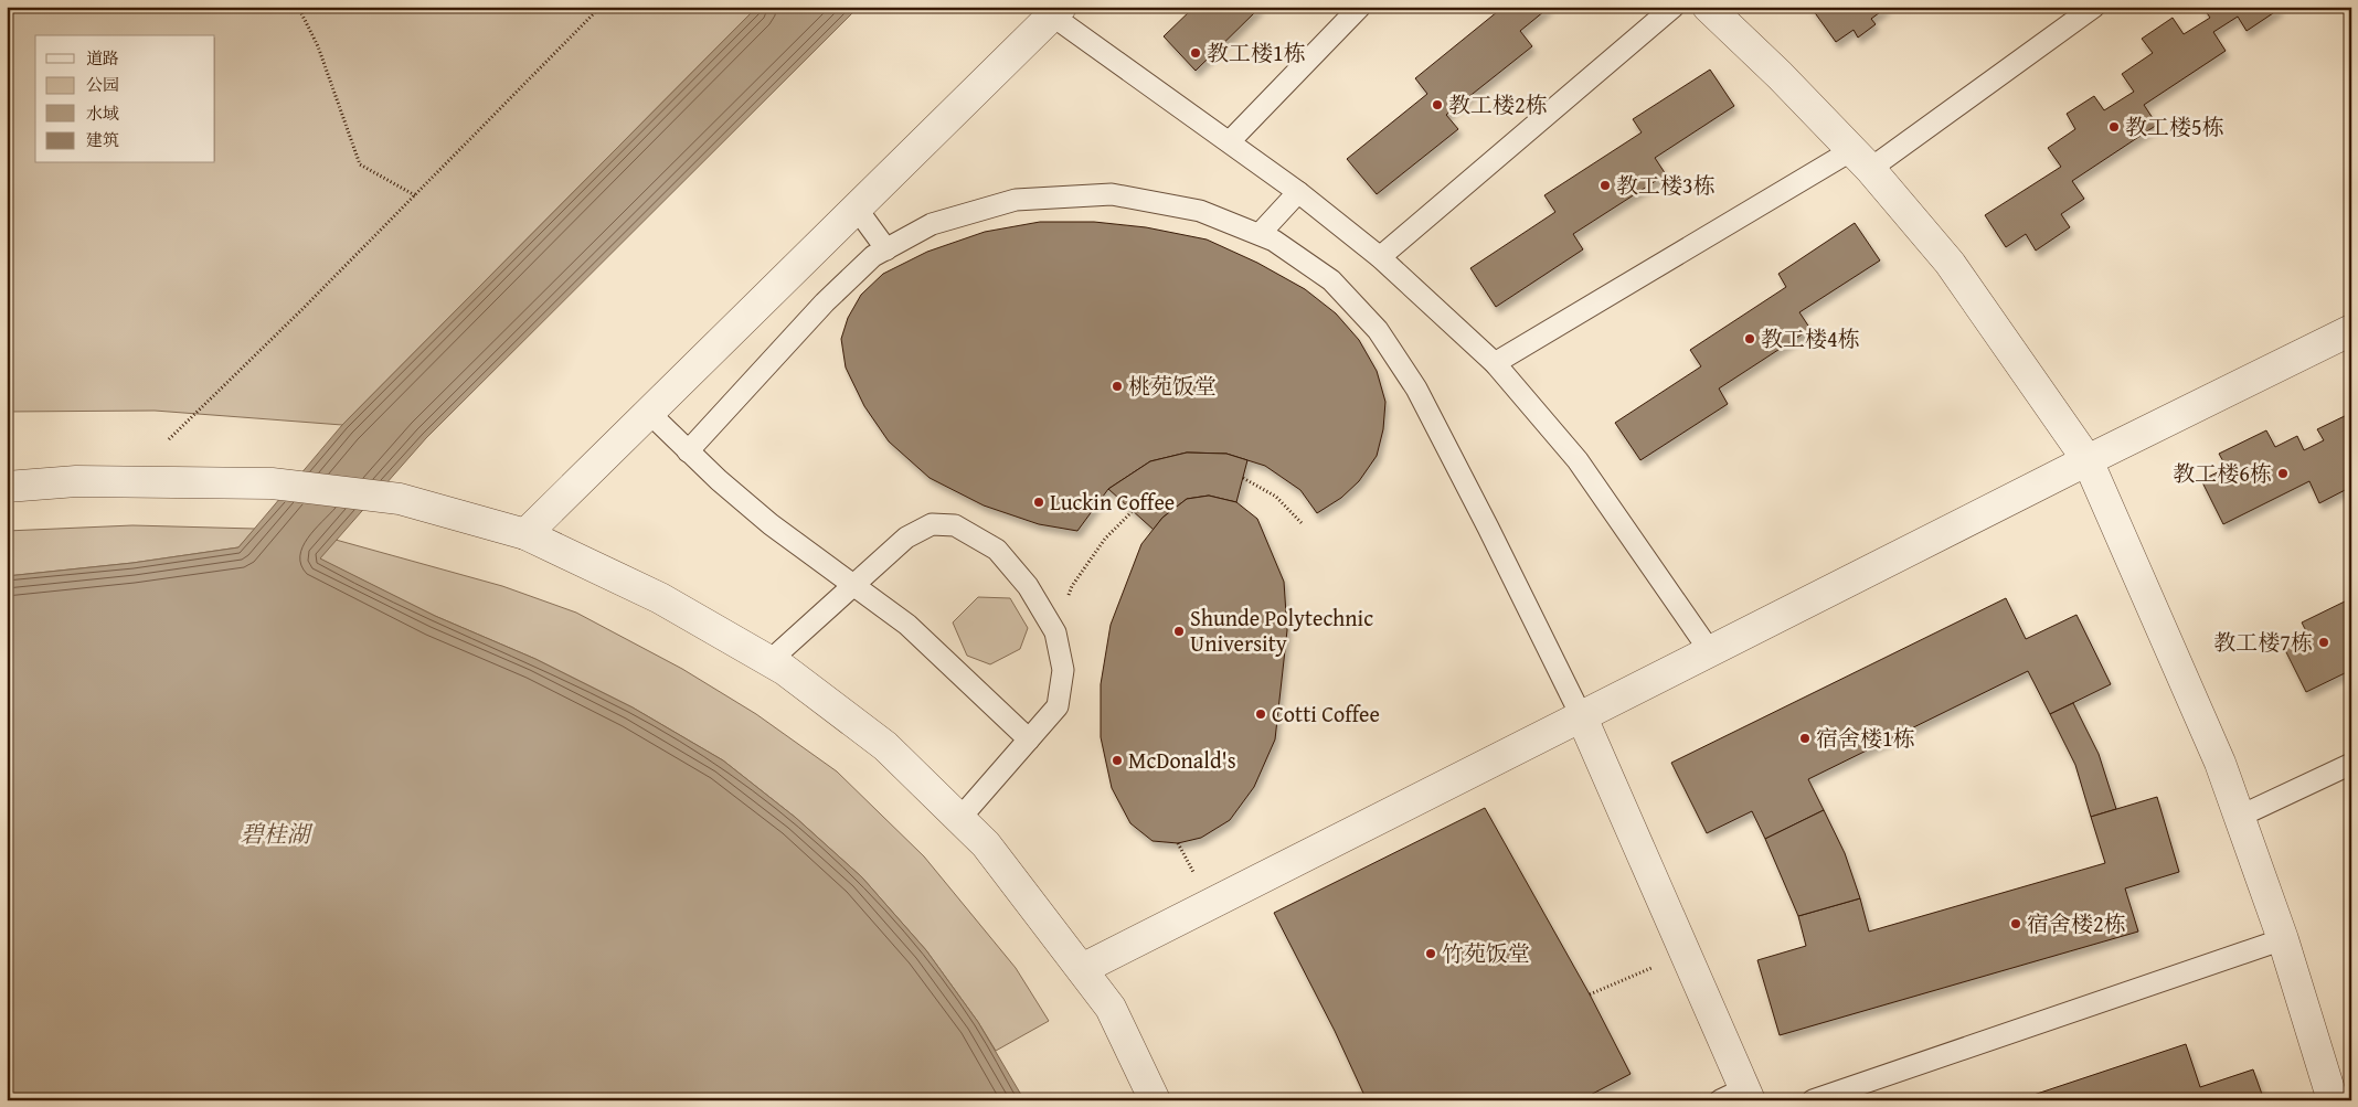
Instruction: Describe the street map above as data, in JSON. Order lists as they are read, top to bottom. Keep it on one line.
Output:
{"water":["碧桂湖"],"places":["教工楼1栋","教工楼2栋","教工楼5栋","教工楼3栋","教工楼4栋","桃苑饭堂","教工楼6栋","Luckin Coffee","Shunde Polytechnic University","教工楼7栋","Cotti Coffee","宿舍楼1栋","McDonald's","宿舍楼2栋","竹苑饭堂"],"legend":["道路","公园","水域","建筑"]}
